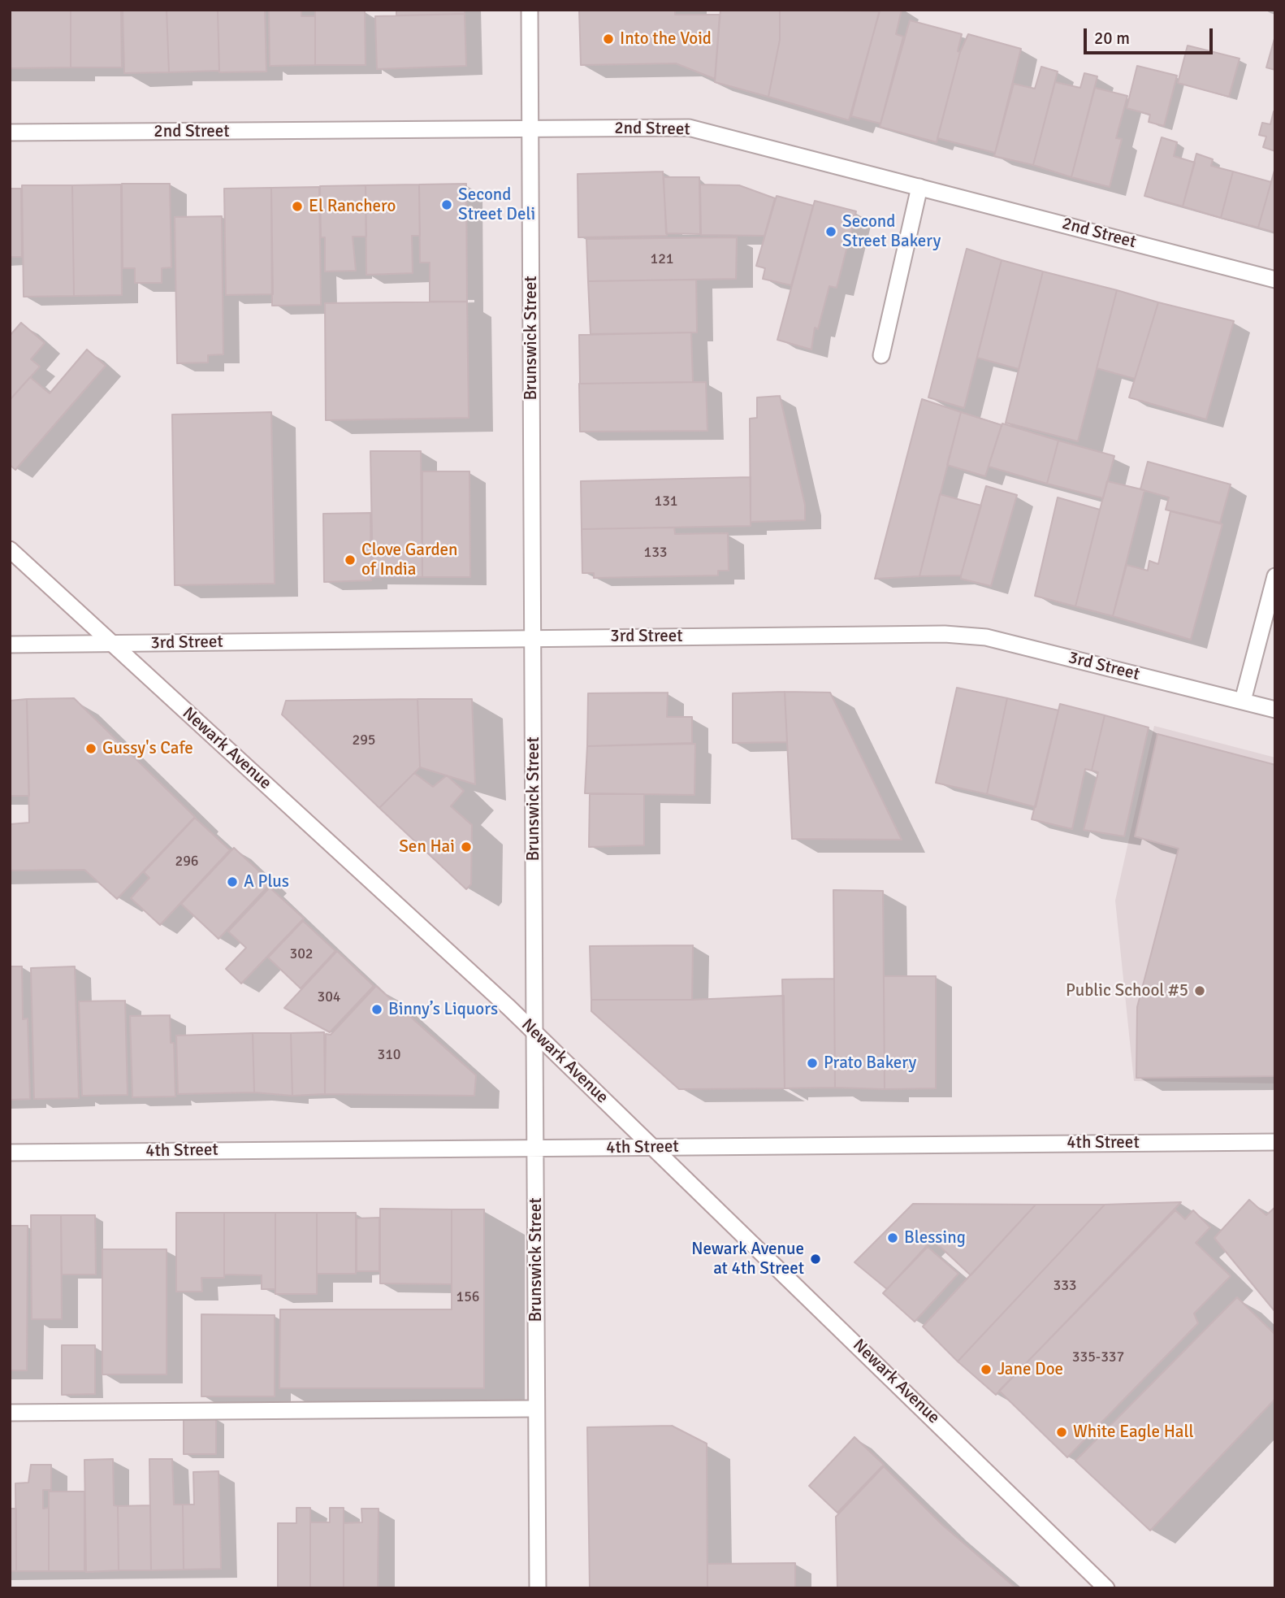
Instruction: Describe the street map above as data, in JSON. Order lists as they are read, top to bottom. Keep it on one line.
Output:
{"streets":{"street":["2nd Street","Brunswick Street","3rd Street","Newark Avenue","4th Street"]},"crossings":[["2nd Street","Brunswick Street"],["Brunswick Street","3rd Street"],["Brunswick Street","Newark Avenue"],["Brunswick Street","4th Street"],["3rd Street","Newark Avenue"],["Newark Avenue","4th Street"]],"places":["Into the Void","Second Street Deli","El Ranchero","Second Street Bakery","Clove Garden of India","Gussy's Cafe","Sen Hai","A Plus","Public School #5","Binny’s Liquors","Prato Bakery","Blessing","Newark Avenue at 4th Street","Jane Doe","White Eagle Hall"],"house_numbers":["121","131","133","295","296","302","304","310","333","156","335-337"],"scale_bar":"20 m"}
